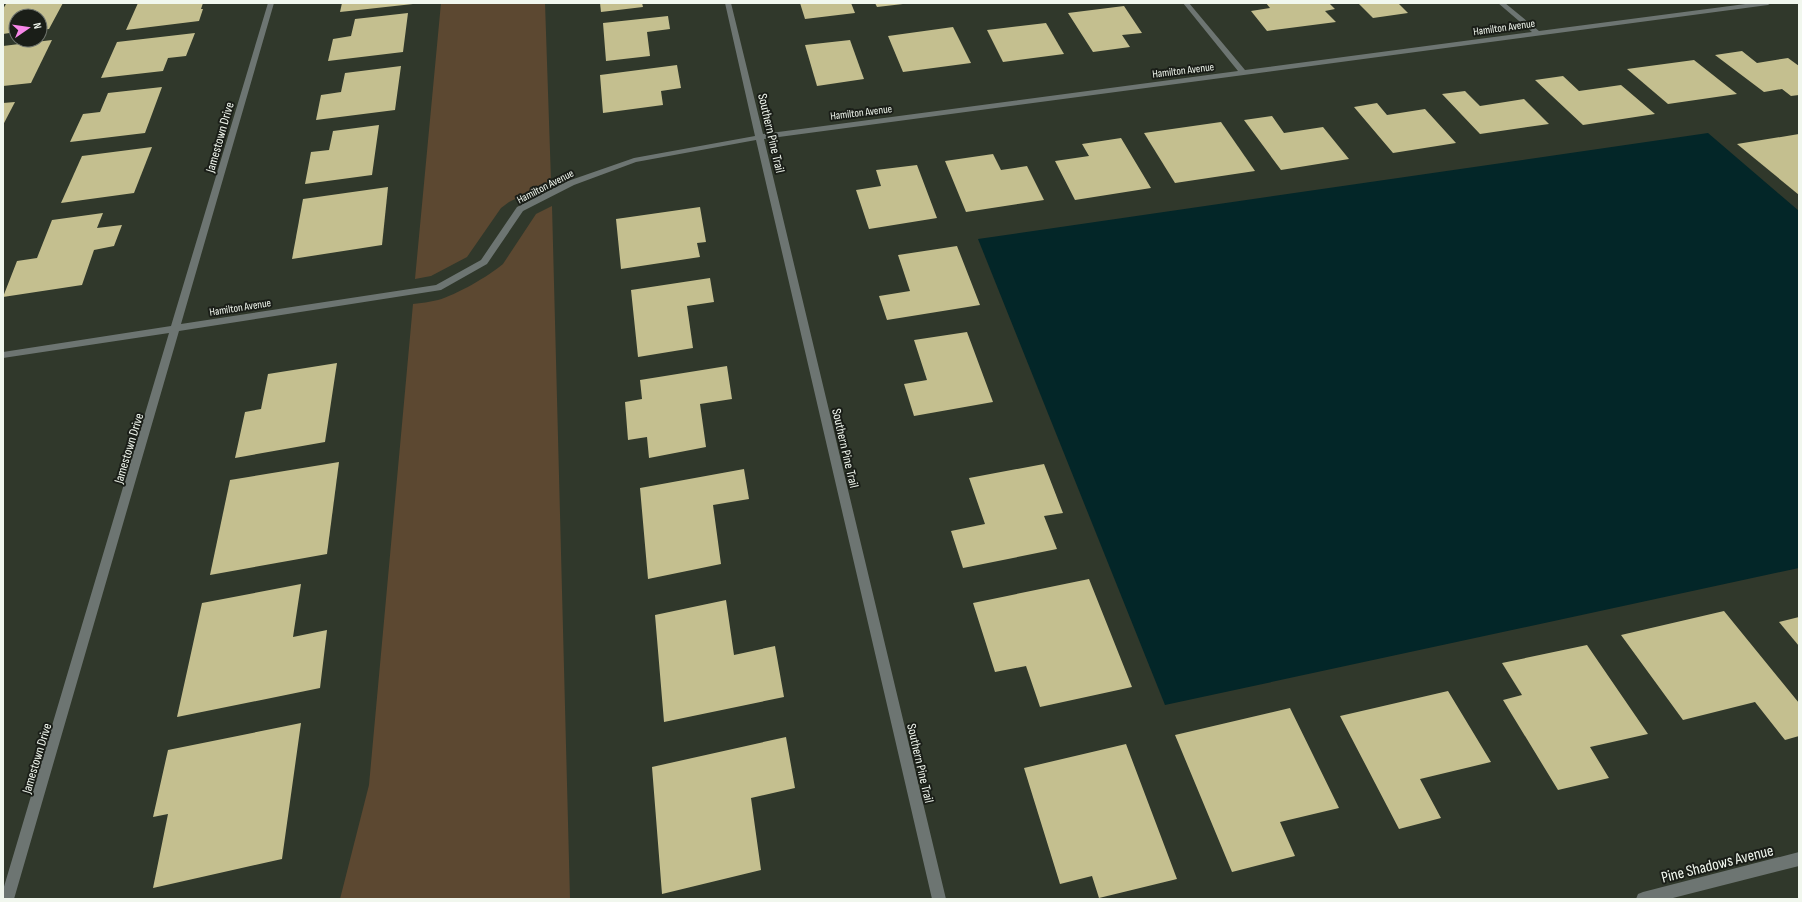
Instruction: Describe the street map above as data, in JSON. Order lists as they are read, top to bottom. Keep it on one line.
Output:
{"streets":{"street":["Hamilton Avenue","Southern Pine Trail","Jamestown Drive","Pine Shadows Avenue"]},"crossings":[["Hamilton Avenue","Southern Pine Trail"],["Hamilton Avenue","Jamestown Drive"]],"north":"right"}
